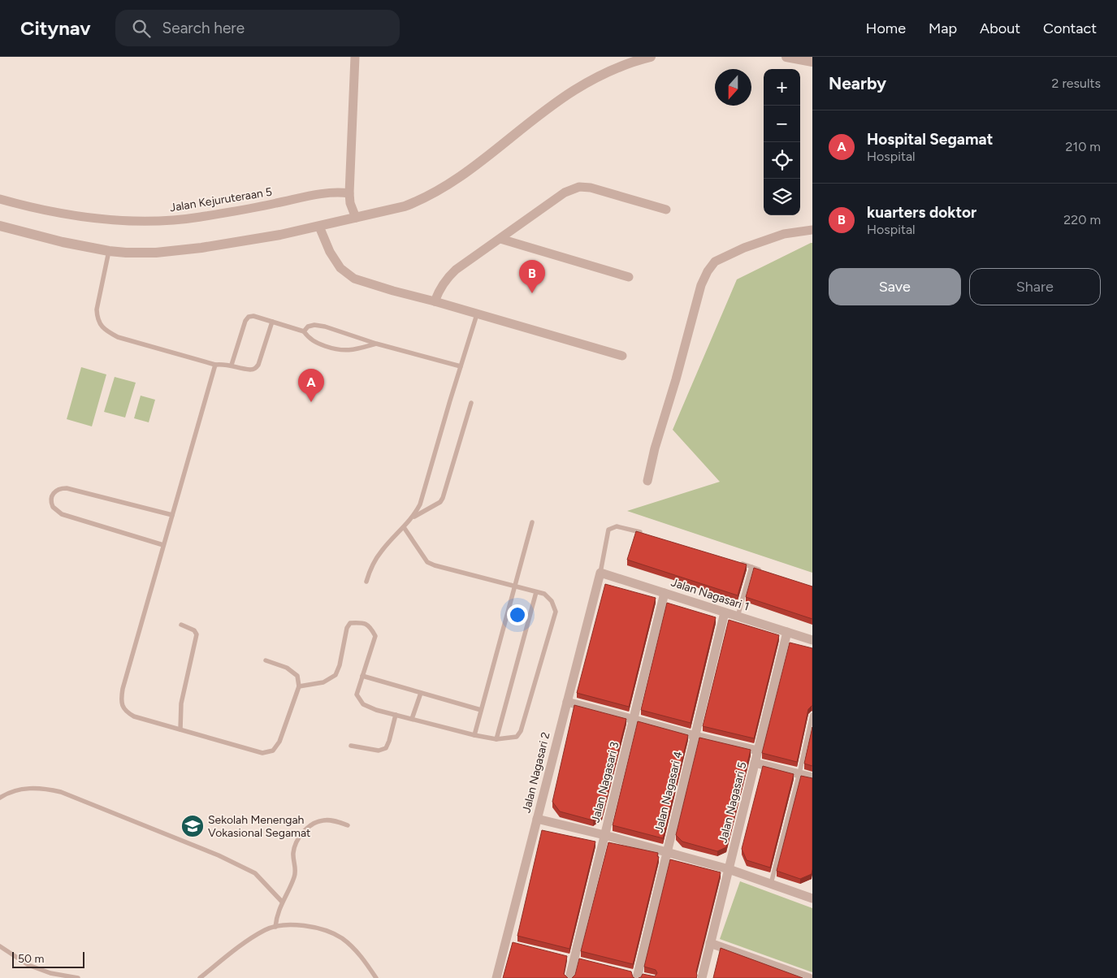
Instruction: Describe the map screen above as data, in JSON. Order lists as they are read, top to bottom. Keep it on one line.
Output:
{"streets":{"street":["Jalan Kejuruteraan 5","Jalan Nagasari 1","Jalan Nagasari 2","Jalan Nagasari 3","Jalan Nagasari 4","Jalan Nagasari 5"]},"crossings":[["Jalan Nagasari 1","Jalan Nagasari 2"],["Jalan Nagasari 1","Jalan Nagasari 3"],["Jalan Nagasari 1","Jalan Nagasari 4"],["Jalan Nagasari 1","Jalan Nagasari 5"]],"places":{"school or university":["Sekolah Menengah Vokasional Segamat"]},"scale_bar":"50 m","north":"bottom","page":{"header":"Citynav","search":"Search here","nav":["Home","Map","About","Contact"],"heading":["Nearby","2 results"],"map_buttons":["+","−"],"list":[{"mark":"A","name":"Hospital Segamat","note":"Hospital","value":"210 m"},{"mark":"B","name":"kuarters doktor","note":"Hospital","value":"220 m"}],"buttons":["Save","Share"],"pins":["B","A"],"scale":"50 m"}}
